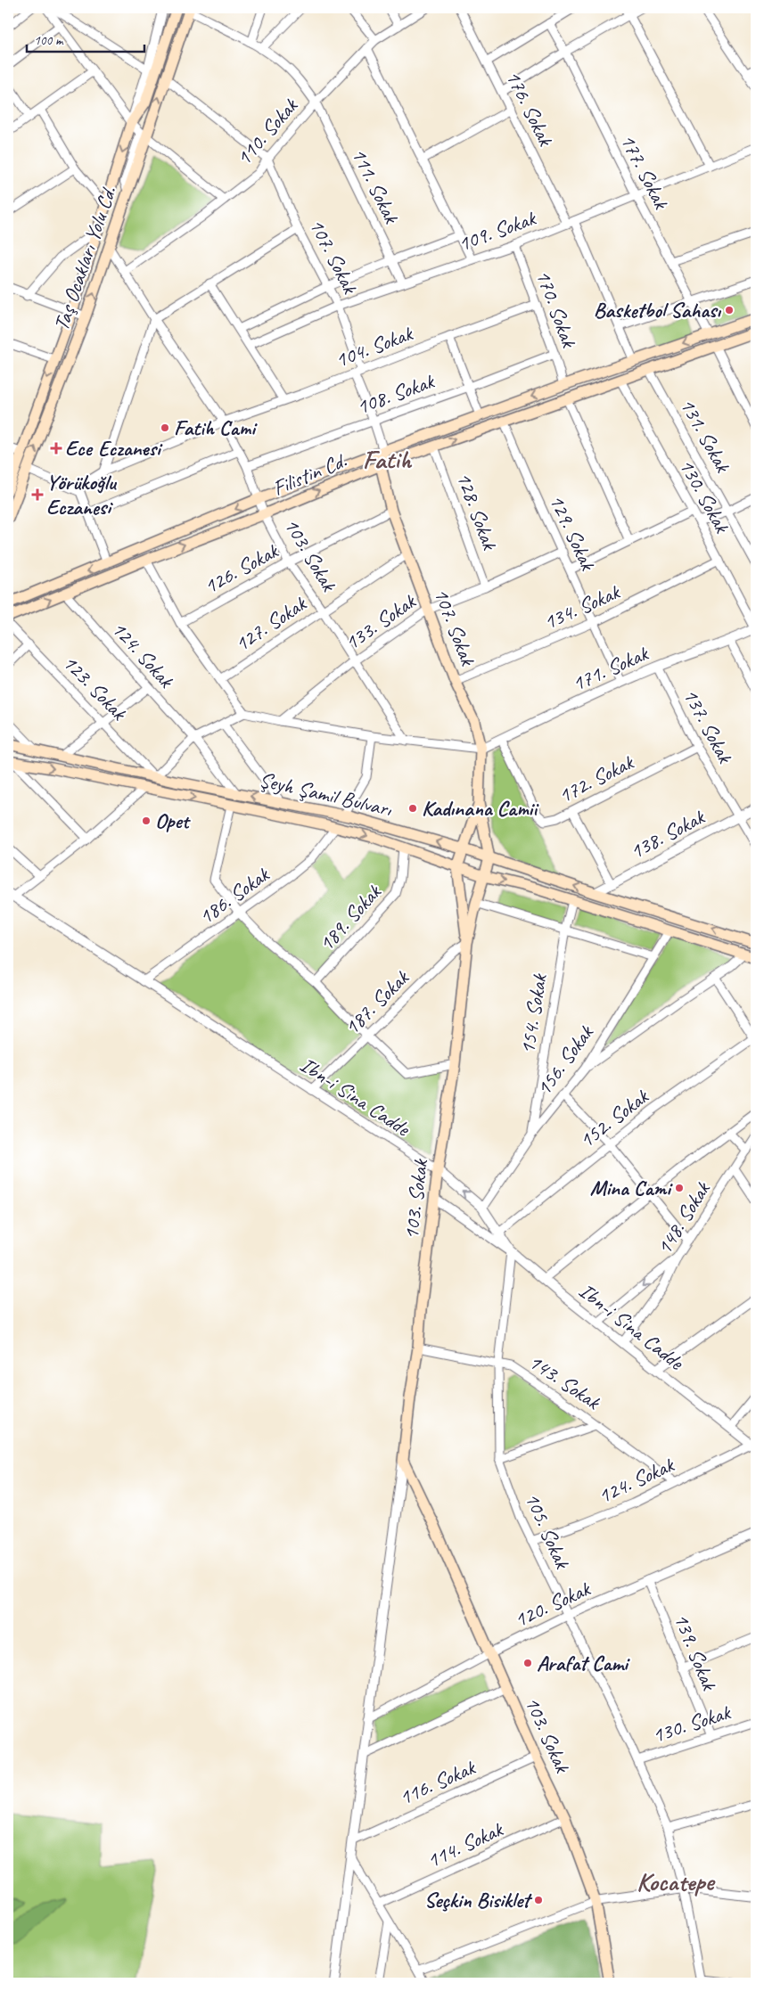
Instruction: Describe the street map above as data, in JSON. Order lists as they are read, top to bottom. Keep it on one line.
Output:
{"streets":{"main road":["107. Sokak","Taş Ocakları Yolu Cd.","Filistin Cd.","103. Sokak","Şeyh Şamil Bulvarı"],"street":["176. Sokak","110. Sokak","177. Sokak","111. Sokak","109. Sokak","170. Sokak","104. Sokak","108. Sokak","131. Sokak","130. Sokak","128. Sokak","129. Sokak","126. Sokak","134. Sokak","133. Sokak","127. Sokak","124. Sokak","171. Sokak","123. Sokak","137. Sokak","172. Sokak","138. Sokak","186. Sokak","189. Sokak","187. Sokak","154. Sokak","156. Sokak","Ibn-i Sina Cadde","152. Sokak","148. Sokak","143. Sokak","105. Sokak","120. Sokak","139. Sokak","116. Sokak","114. Sokak"]},"crossings":[["176. Sokak","109. Sokak"],["176. Sokak","Filistin Cd."],["110. Sokak","111. Sokak"],["110. Sokak","107. Sokak"],["110. Sokak","103. Sokak"],["177. Sokak","109. Sokak"],["177. Sokak","Filistin Cd."],["111. Sokak","109. Sokak"],["111. Sokak","Taş Ocakları Yolu Cd."],["109. Sokak","107. Sokak"],["109. Sokak","170. Sokak"],["107. Sokak","104. Sokak"],["107. Sokak","108. Sokak"],["107. Sokak","Filistin Cd."],["107. Sokak","103. Sokak"],["107. Sokak","126. Sokak"],["107. Sokak","134. Sokak"],["107. Sokak","133. Sokak"],["107. Sokak","127. Sokak"],["107. Sokak","171. Sokak"],["Taş Ocakları Yolu Cd.","103. Sokak"],["170. Sokak","104. Sokak"],["170. Sokak","108. Sokak"],["170. Sokak","Filistin Cd."],["104. Sokak","103. Sokak"],["108. Sokak","103. Sokak"],["131. Sokak","Filistin Cd."],["Filistin Cd.","130. Sokak"],["Filistin Cd.","128. Sokak"],["Filistin Cd.","129. Sokak"],["Filistin Cd.","103. Sokak"],["Filistin Cd.","124. Sokak"],["130. Sokak","134. Sokak"],["130. Sokak","171. Sokak"],["130. Sokak","105. Sokak"],["130. Sokak","139. Sokak"],["128. Sokak","133. Sokak"],["129. Sokak","134. Sokak"],["129. Sokak","133. Sokak"],["129. Sokak","171. Sokak"],["103. Sokak","126. Sokak"],["103. Sokak","133. Sokak"],["103. Sokak","127. Sokak"],["103. Sokak","Şeyh Şamil Bulvarı"],["103. Sokak","187. Sokak"],["103. Sokak","Ibn-i Sina Cadde"],["103. Sokak","143. Sokak"],["103. Sokak","120. Sokak"],["103. Sokak","116. Sokak"],["103. Sokak","114. Sokak"],["124. Sokak","Şeyh Şamil Bulvarı"],["124. Sokak","Ibn-i Sina Cadde"],["124. Sokak","143. Sokak"],["124. Sokak","105. Sokak"],["171. Sokak","137. Sokak"],["171. Sokak","172. Sokak"],["123. Sokak","Şeyh Şamil Bulvarı"],["137. Sokak","172. Sokak"],["137. Sokak","138. Sokak"],["Şeyh Şamil Bulvarı","138. Sokak"],["Şeyh Şamil Bulvarı","186. Sokak"],["Şeyh Şamil Bulvarı","189. Sokak"],["Şeyh Şamil Bulvarı","154. Sokak"],["Şeyh Şamil Bulvarı","156. Sokak"],["186. Sokak","Ibn-i Sina Cadde"],["187. Sokak","Ibn-i Sina Cadde"],["154. Sokak","156. Sokak"],["156. Sokak","Ibn-i Sina Cadde"],["Ibn-i Sina Cadde","152. Sokak"],["Ibn-i Sina Cadde","148. Sokak"],["Ibn-i Sina Cadde","105. Sokak"],["143. Sokak","105. Sokak"],["105. Sokak","120. Sokak"],["120. Sokak","139. Sokak"]],"districts":["Fatih","Kocatepe"],"places":{"other":["Basketbol Sahası","Fatih Cami","Kadınana Camii","Opet","Mina Cami","Arafat Cami","Seçkin Bisiklet"],"health":["Ece Eczanesi","Yörükoğlu Eczanesi"]},"scale_bar":"100 m"}
